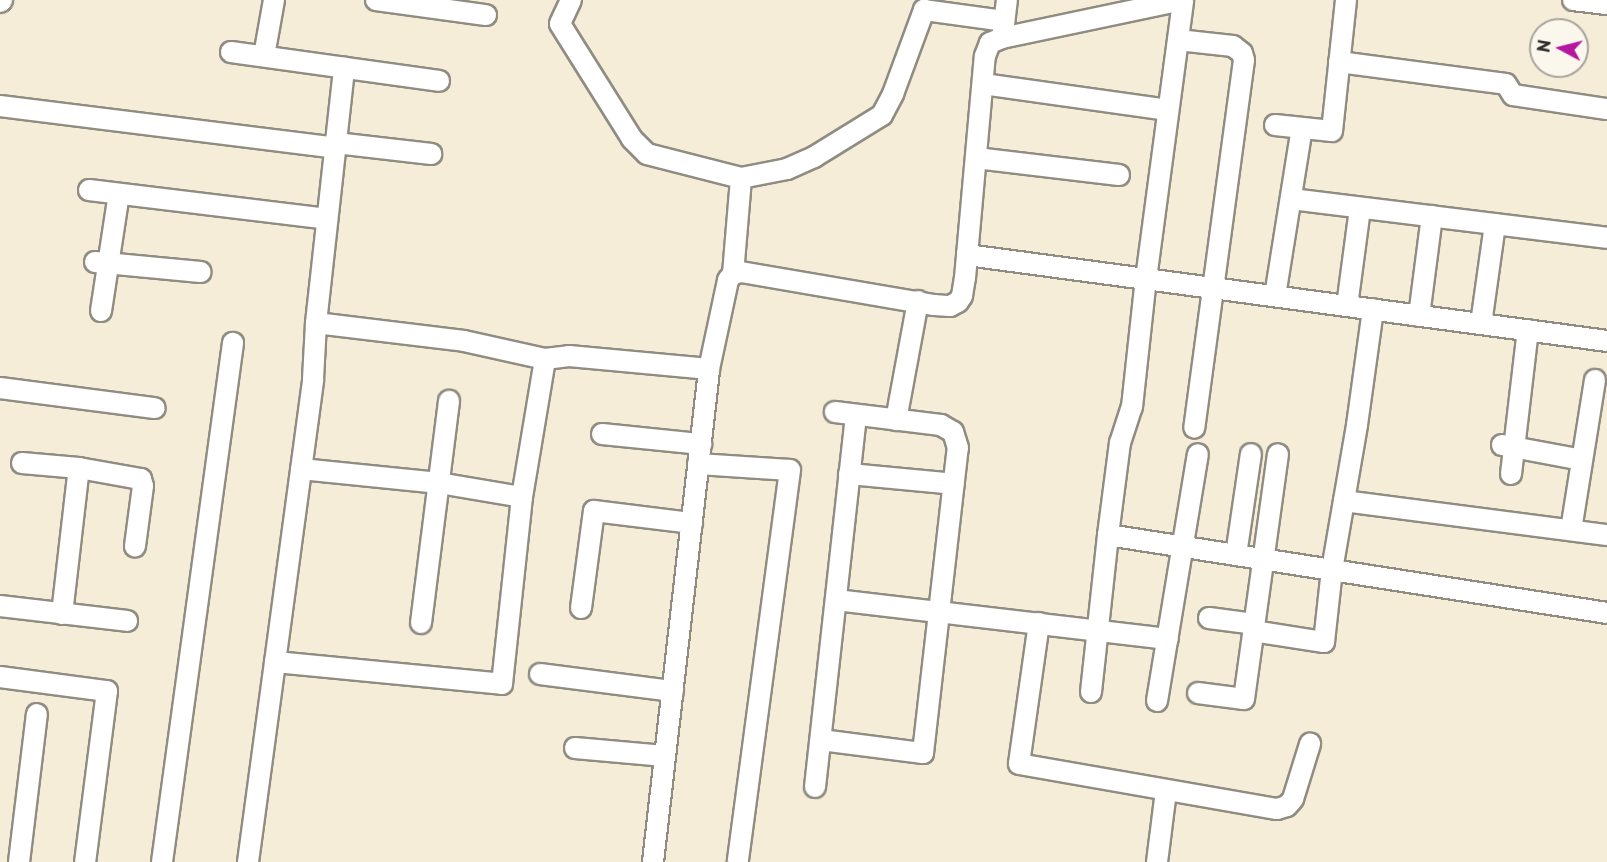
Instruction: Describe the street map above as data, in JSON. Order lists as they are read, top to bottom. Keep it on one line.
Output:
{"north":"left"}
